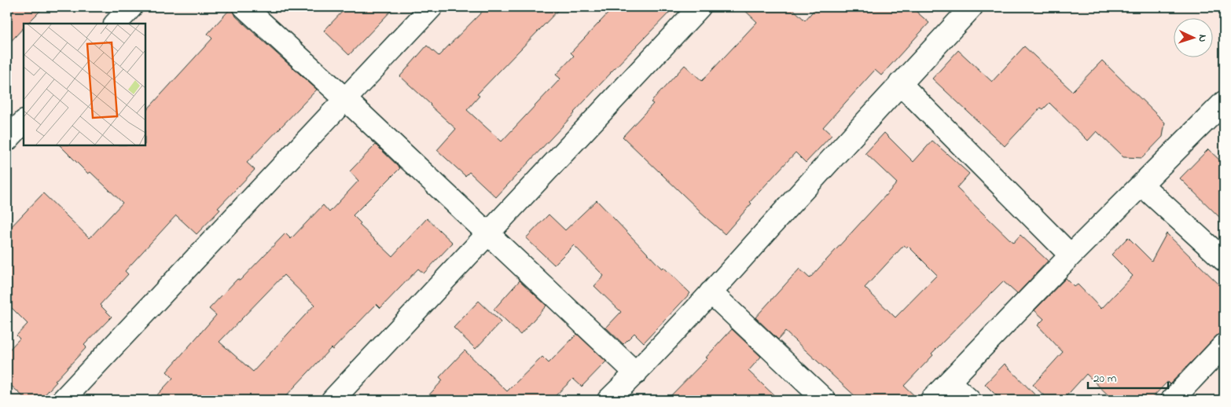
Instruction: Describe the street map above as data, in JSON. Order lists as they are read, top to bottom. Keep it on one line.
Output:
{"scale_bar":"20 m","north":"right"}
